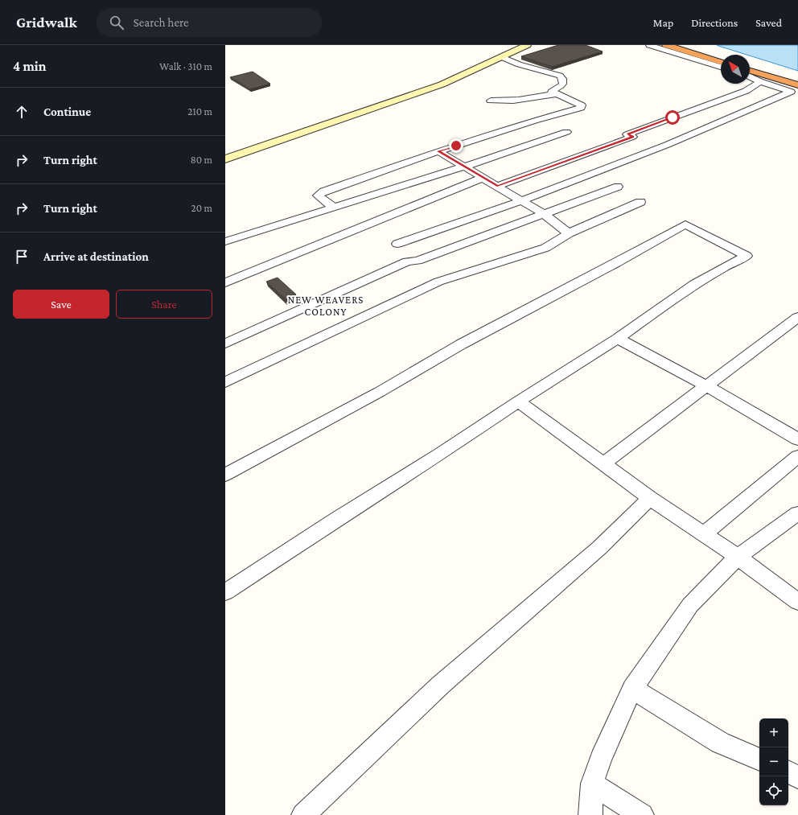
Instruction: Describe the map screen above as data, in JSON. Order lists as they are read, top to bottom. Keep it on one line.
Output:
{"districts":["NEW WEAVERS COLONY"],"north":"top left","page":{"header":"Gridwalk","search":"Search here","nav":["Map","Directions","Saved"],"heading":["4 min","Walk · 310 m"],"list":[["Continue","210 m"],["Turn right","80 m"],["Turn right","20 m"],"Arrive at destination"],"buttons":["Save","Share"],"map_buttons":["+","−"]}}
